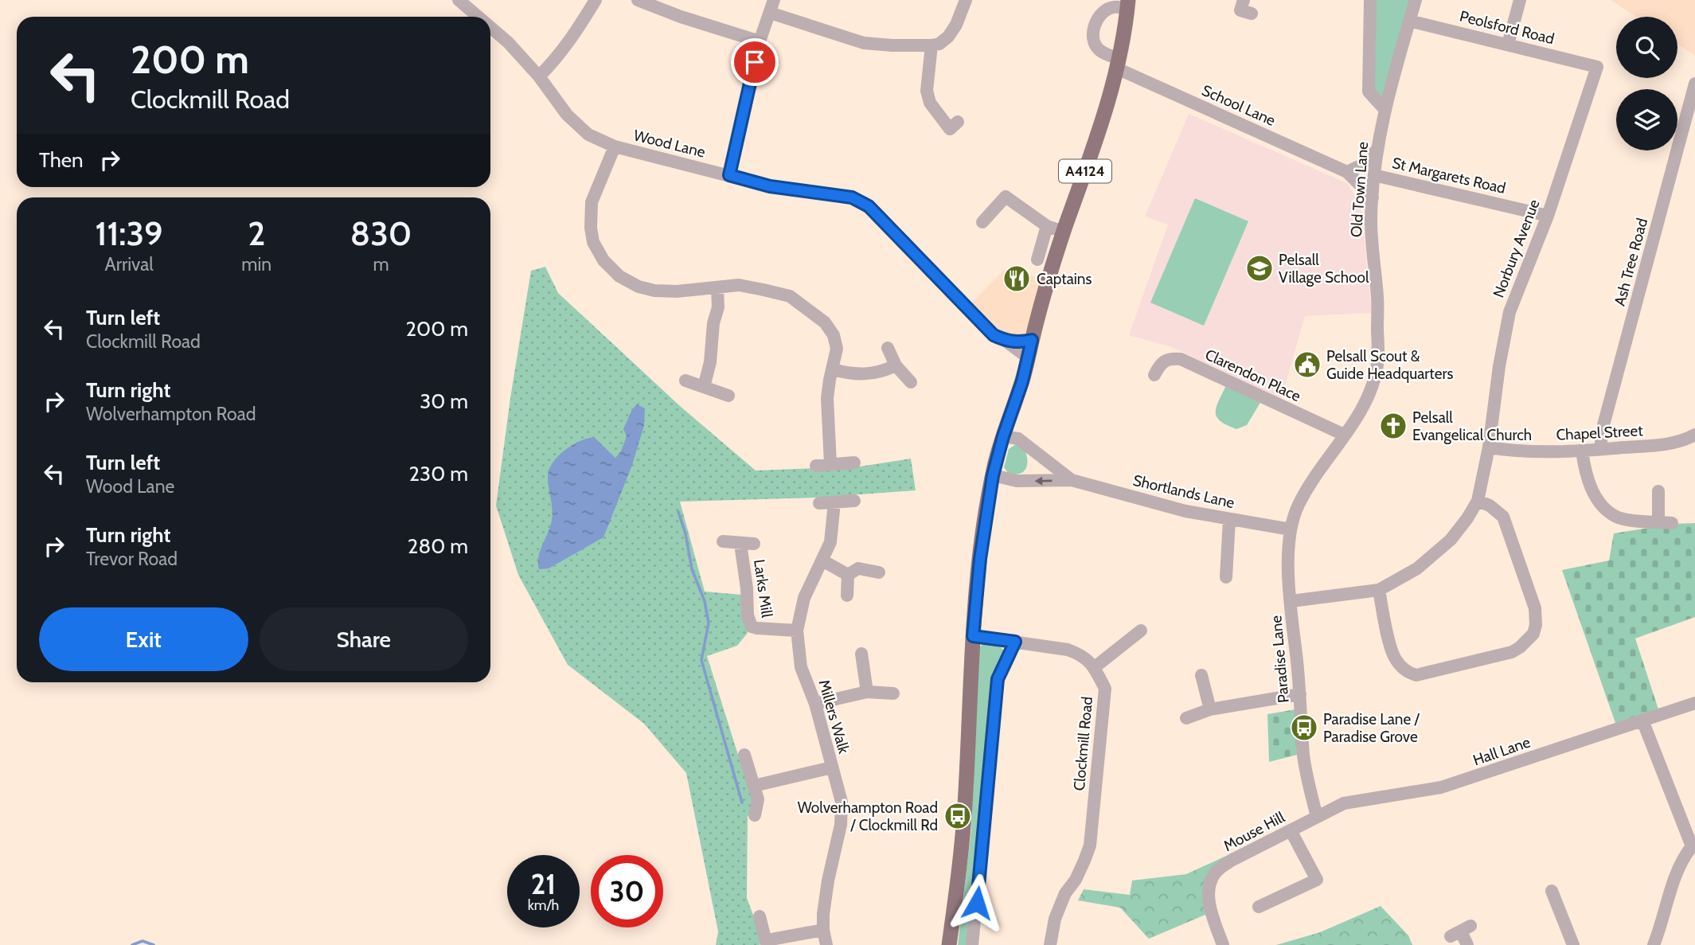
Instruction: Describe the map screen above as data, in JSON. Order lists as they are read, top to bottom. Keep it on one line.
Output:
{"streets":{"main road":["A4124"],"street":["Peolsford Road","School Lane","Wood Lane","St Margarets Road","Old Town Lane","Norbury Avenue","Ash Tree Road","Clarendon Place","Chapel Street","Shortlands Lane","Larks Mill","Paradise Lane","Millers Walk","Clockmill Road","Hall Lane","Mouse Hill"]},"crossings":[["Peolsford Road","Old Town Lane"],["Peolsford Road","Norbury Avenue"],["School Lane","A4124"],["School Lane","Old Town Lane"],["Wood Lane","A4124"],["A4124","Shortlands Lane"],["St Margarets Road","Old Town Lane"],["St Margarets Road","Norbury Avenue"],["Old Town Lane","Clarendon Place"],["Old Town Lane","Shortlands Lane"],["Old Town Lane","Paradise Lane"],["Norbury Avenue","Chapel Street"],["Ash Tree Road","Chapel Street"],["Shortlands Lane","Paradise Lane"],["Larks Mill","Millers Walk"],["Paradise Lane","Hall Lane"],["Paradise Lane","Mouse Hill"],["Hall Lane","Mouse Hill"]],"places":{"school or university":["Pelsall Village School"],"restaurant":["Captains"],"public building":["Pelsall Scout & Guide Headquarters"],"church":["Pelsall Evangelical Church"],"bus stop":["Paradise Lane / Paradise Grove","Wolverhampton Road / Clockmill Rd"]},"page":{"turn":["200 m","Clockmill Road"],"then":"Then","eta":["11:39","Arrival","2","min","830","m"],"list":[{"name":"Turn left","note":"Clockmill Road","value":"200 m"},{"name":"Turn right","note":"Wolverhampton Road","value":"30 m"},{"name":"Turn left","note":"Wood Lane","value":"230 m"},{"name":"Turn right","note":"Trevor Road","value":"280 m"}],"buttons":["Exit","Share"],"speed":"21 km/h","limit":"30"}}
